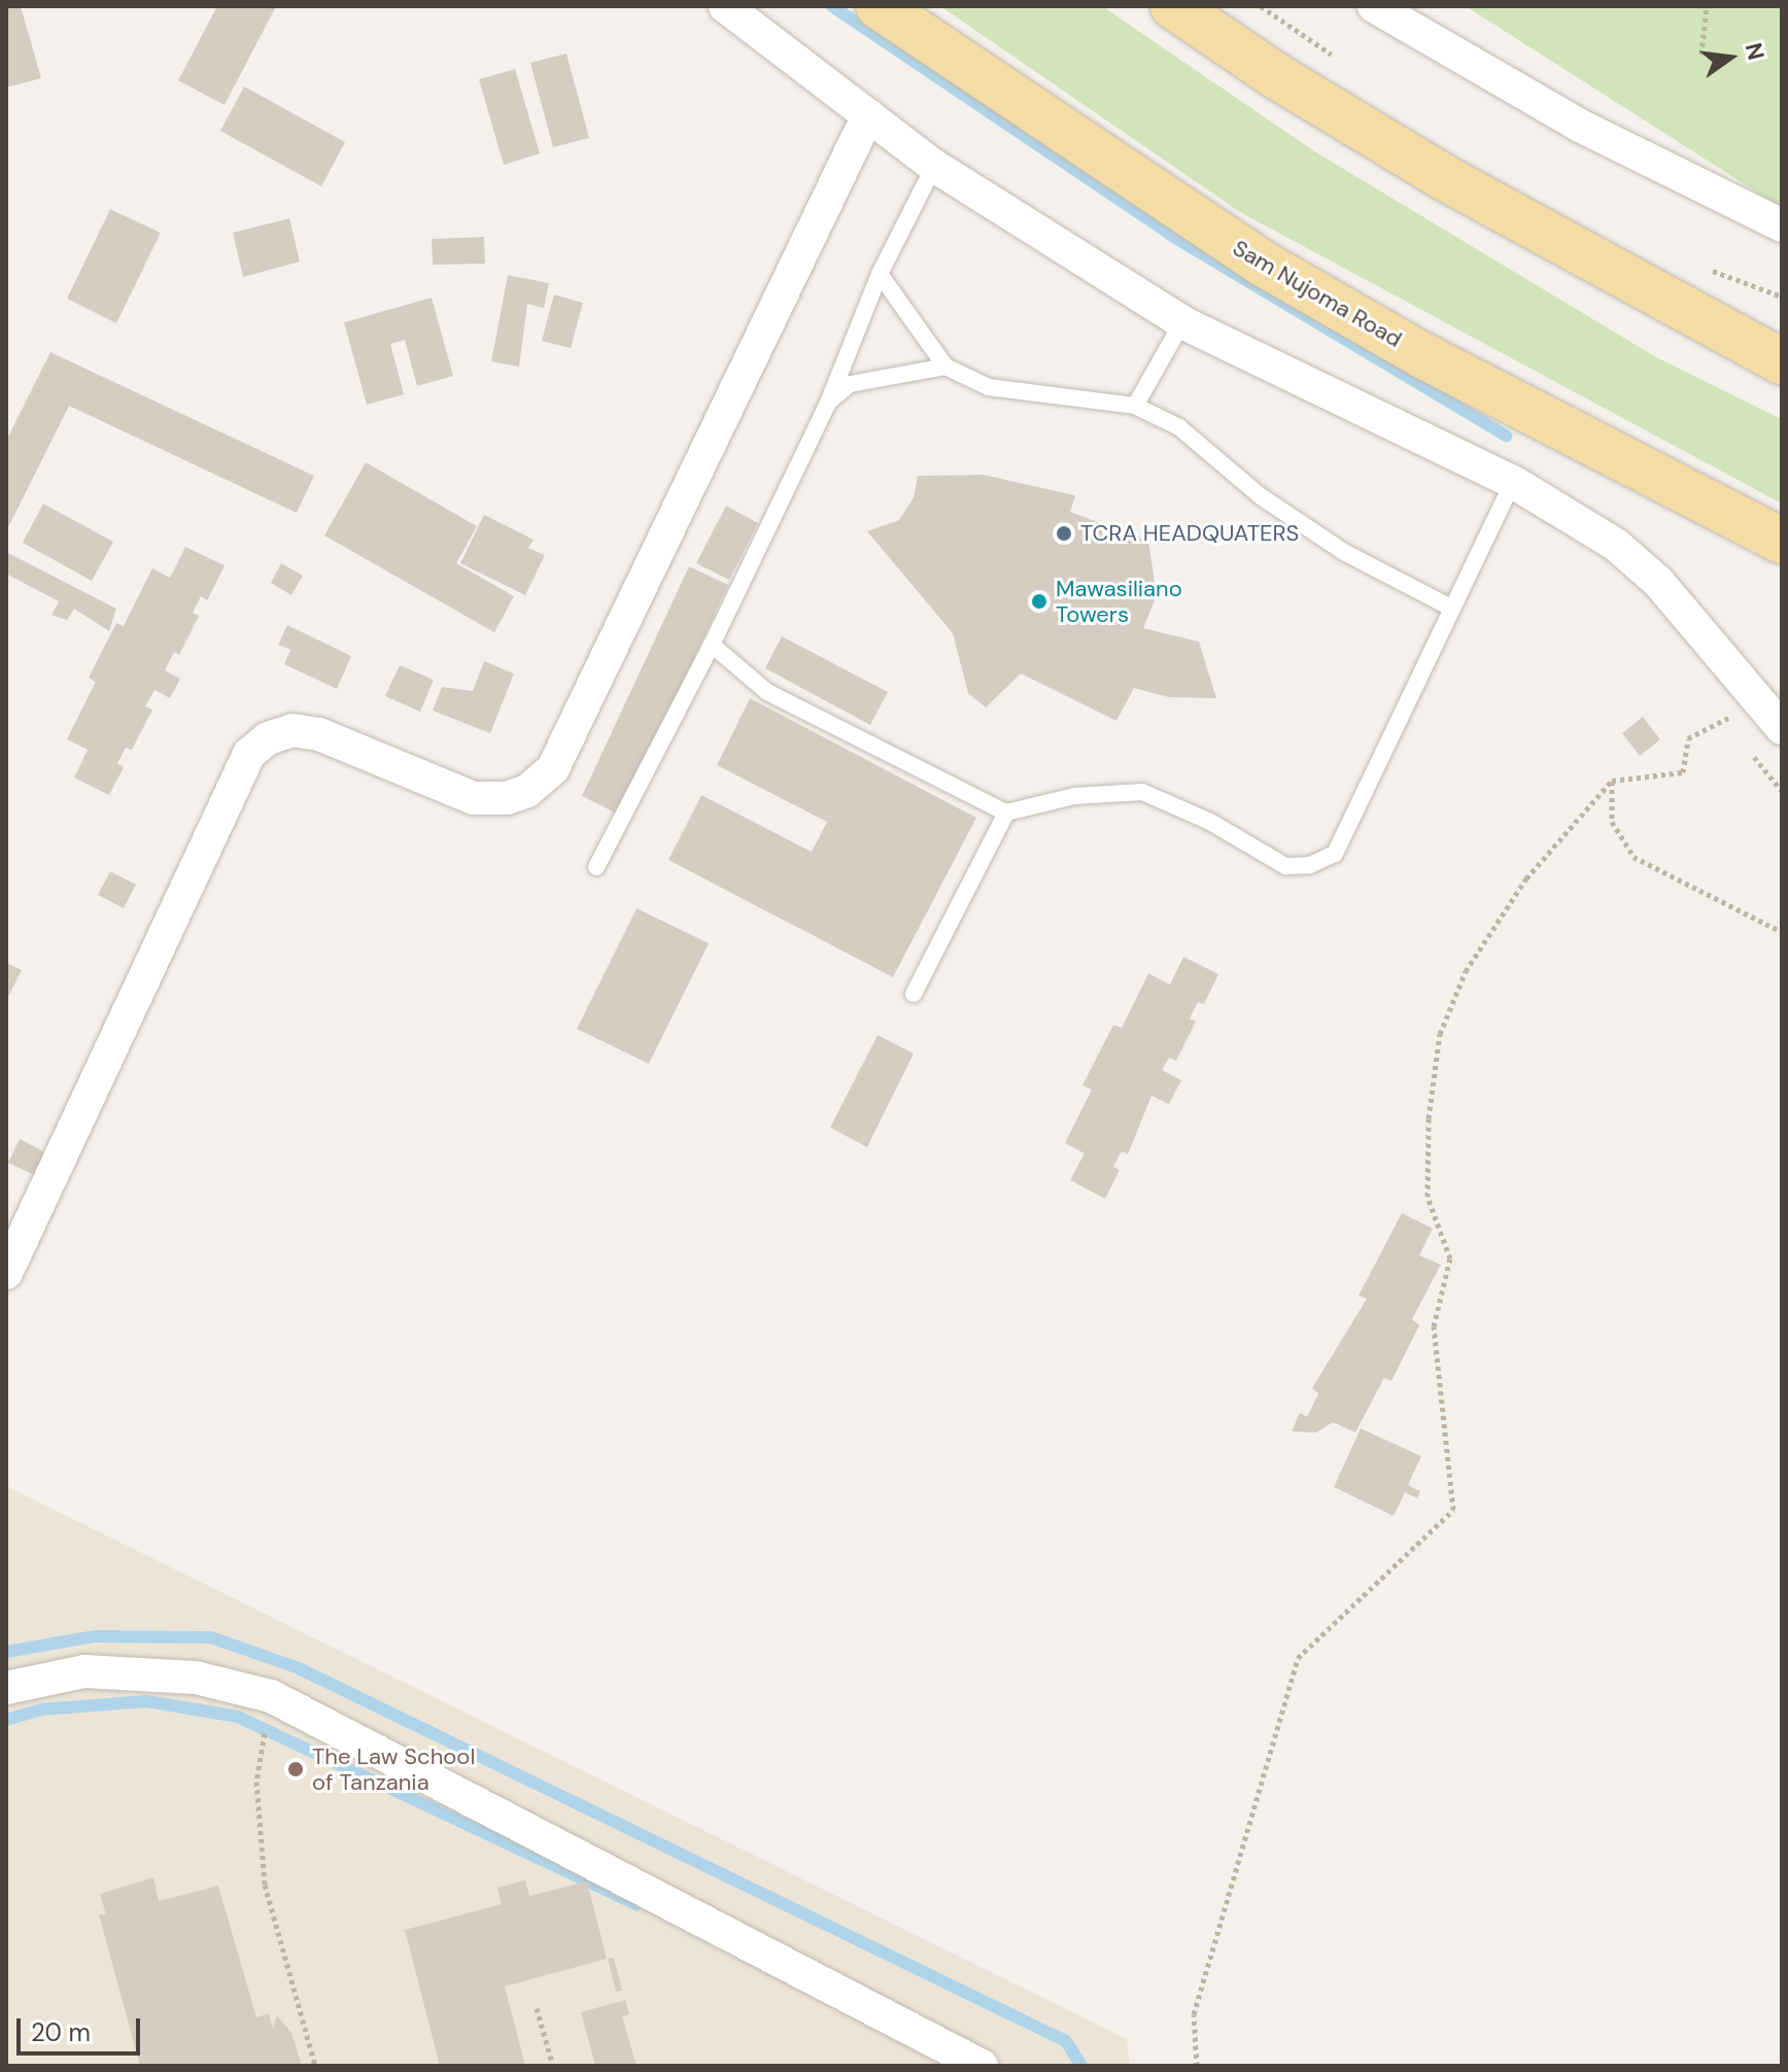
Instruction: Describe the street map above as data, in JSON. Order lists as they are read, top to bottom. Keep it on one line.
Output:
{"streets":{"main road":["Sam Nujoma Road"]},"places":["TCRA HEADQUATERS","Mawasiliano Towers","The Law School of Tanzania"],"scale_bar":"20 m","north":"right"}
